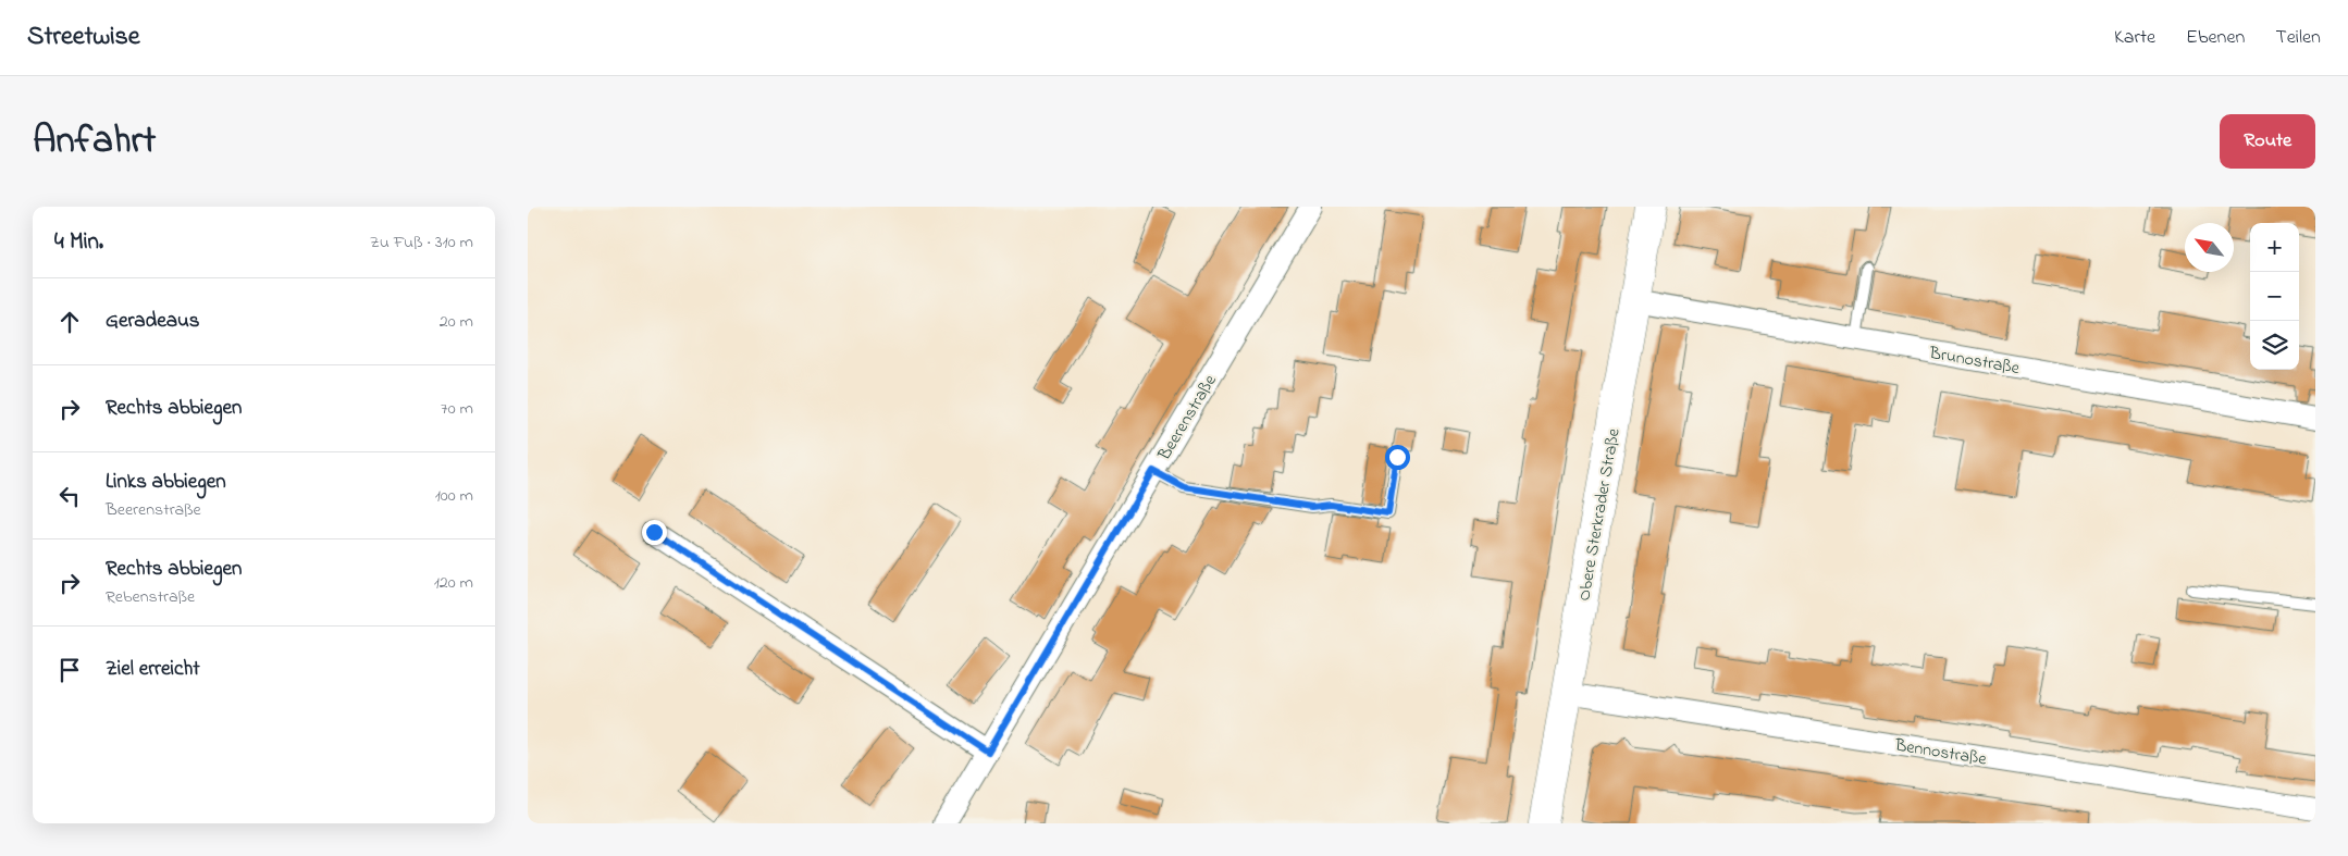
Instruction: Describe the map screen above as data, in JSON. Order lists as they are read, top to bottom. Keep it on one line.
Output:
{"streets":{"street":["Brunostraße","Beerenstraße","Obere Sterkrader Straße","Bennostraße"]},"crossings":[["Brunostraße","Obere Sterkrader Straße"],["Obere Sterkrader Straße","Bennostraße"]],"north":"top left","page":{"header":"Streetwise","nav":["Karte","Ebenen","Teilen"],"title":"Anfahrt","buttons":"Route","heading":["4 Min.","Zu Fuß · 310 m"],"map_buttons":["+","−"],"list":[["Geradeaus","20 m"],["Rechts abbiegen","70 m"],["Links abbiegen","Beerenstraße","100 m"],["Rechts abbiegen","Rebenstraße","120 m"],"Ziel erreicht"]}}
